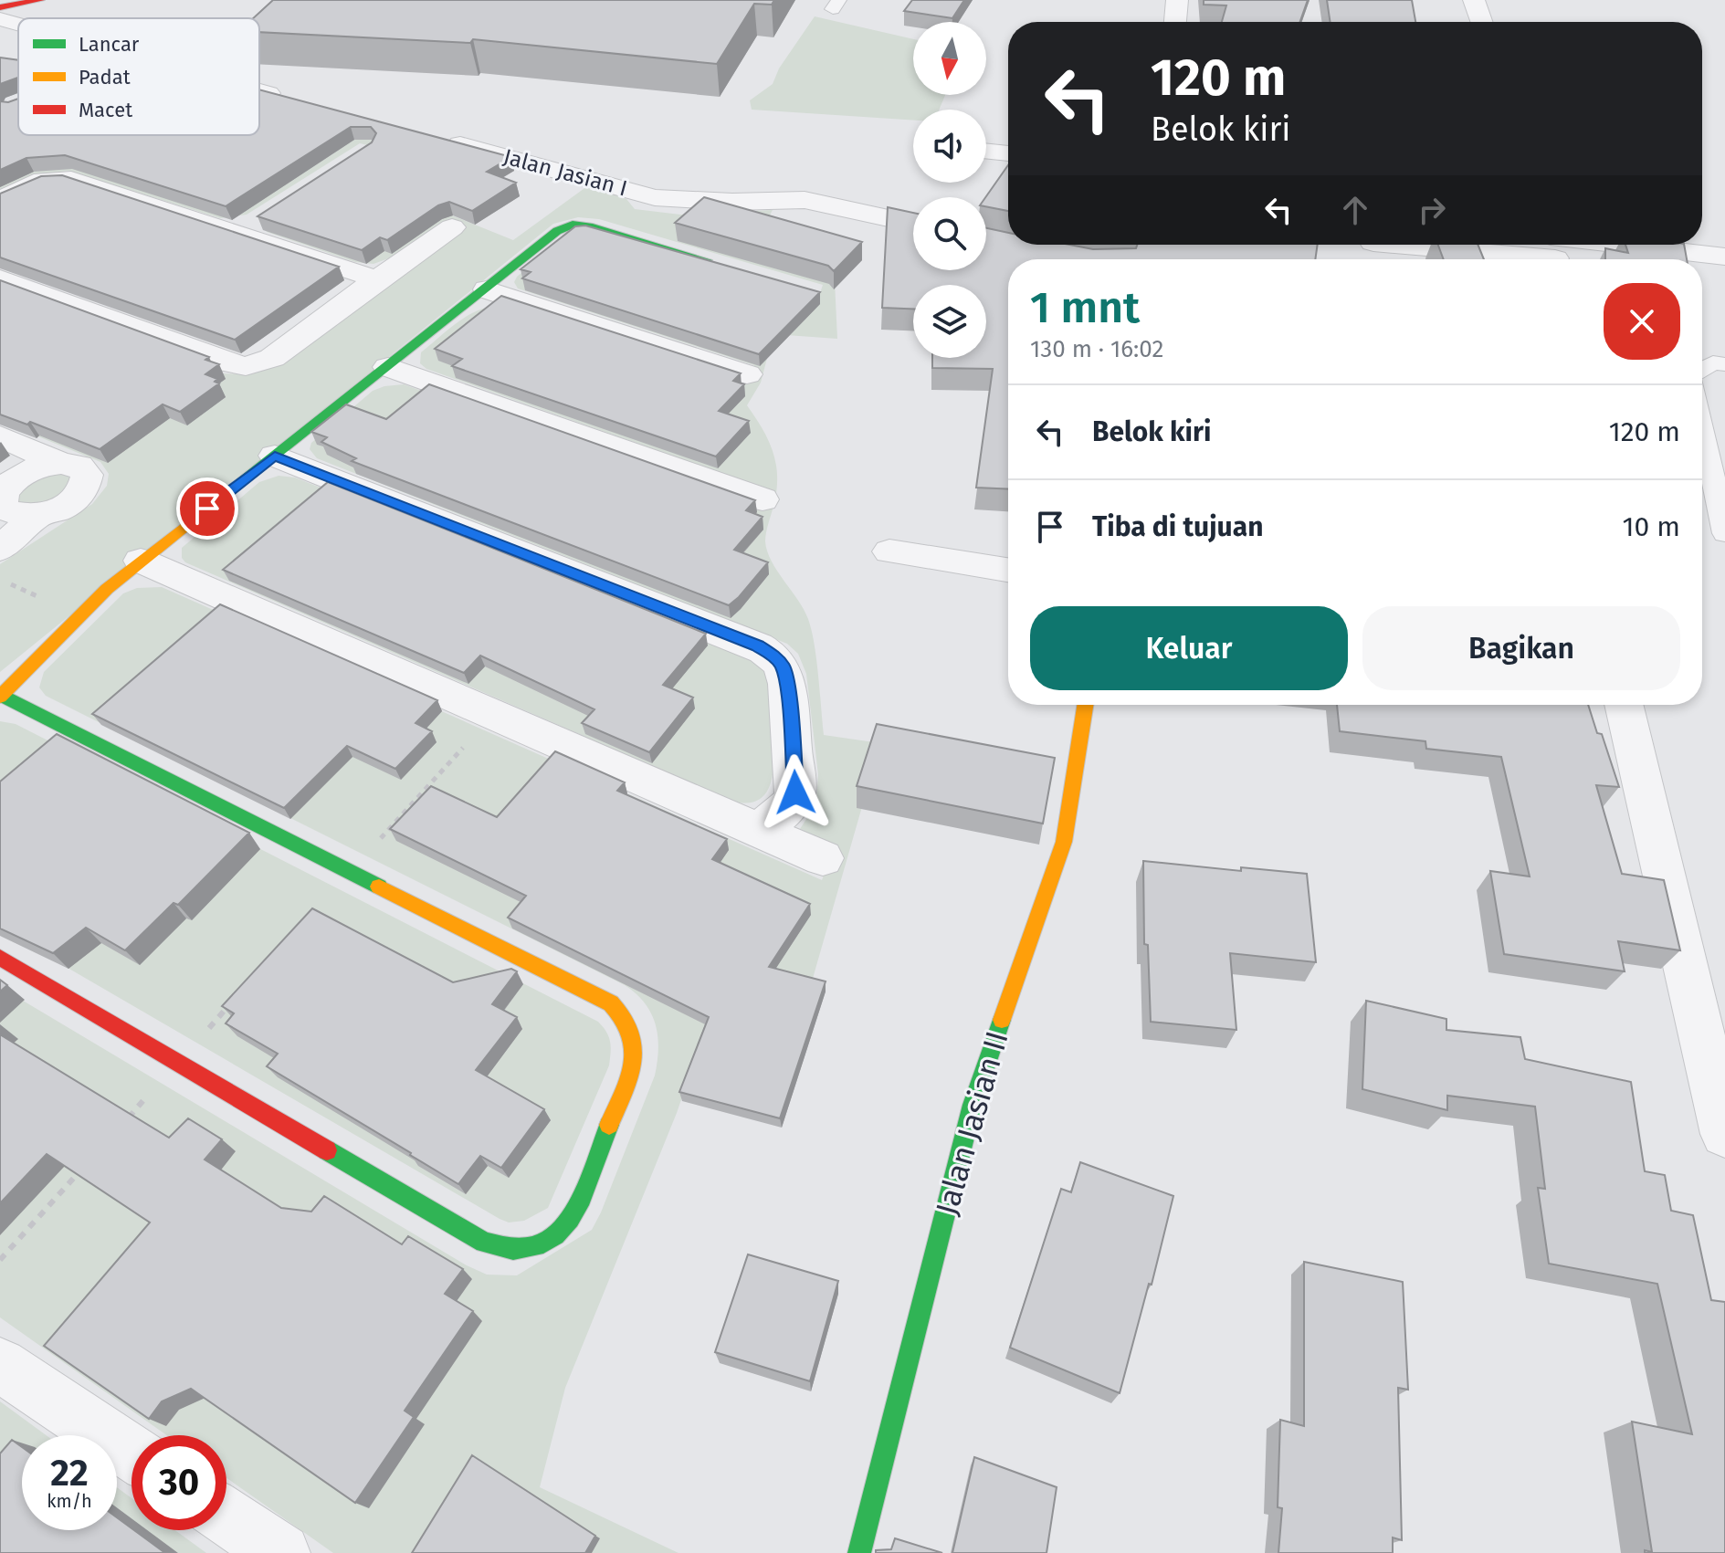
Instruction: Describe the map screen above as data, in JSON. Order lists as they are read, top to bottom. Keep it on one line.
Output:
{"streets":{"street":["Jalan Jasian I","Jalan Jasian II"]},"legend":["Lancar","Padat","Macet"],"north":"bottom","page":{"turn":["120 m","Belok kiri"],"heading":["1 mnt","130 m · 16:02"],"list":[{"name":"Belok kiri","value":"120 m"},{"name":"Tiba di tujuan","value":"10 m"}],"buttons":["Keluar","Bagikan"],"speed":"22 km/h","limit":"30"}}
